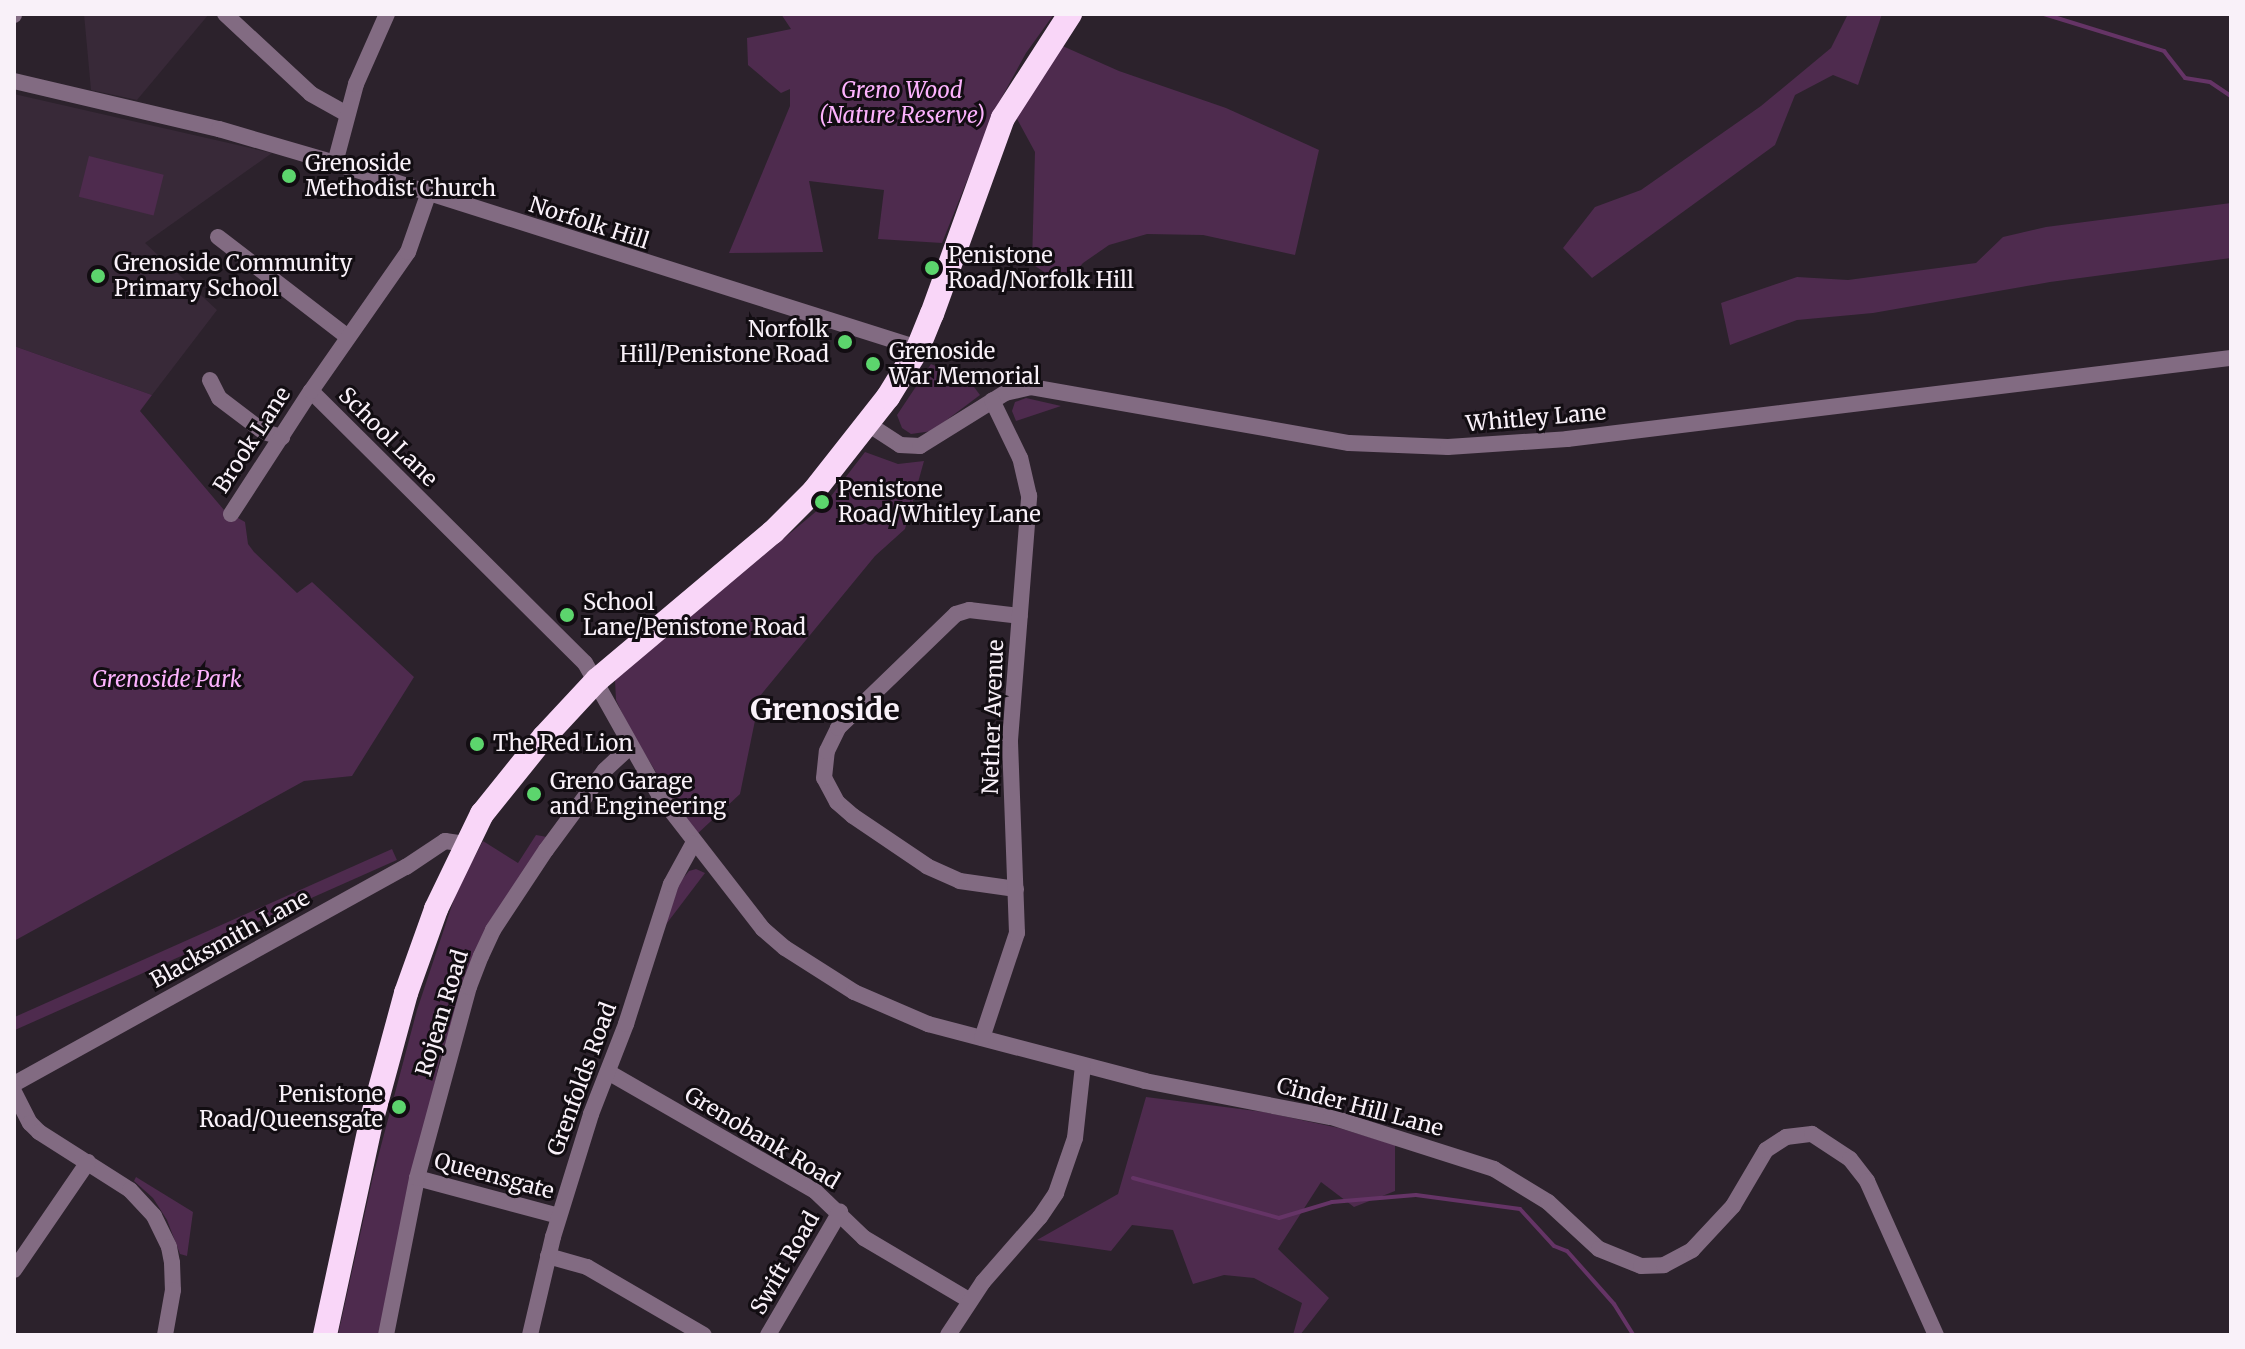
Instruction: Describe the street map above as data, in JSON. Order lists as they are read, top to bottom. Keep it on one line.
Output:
{"streets":{"street":["Norfolk Hill","Whitley Lane","School Lane","Brook Lane","Nether Avenue","Blacksmith Lane","Rojean Road","Grenfolds Road","Cinder Hill Lane","Grenobank Road","Queensgate","Swift Road"]},"crossings":[["Norfolk Hill","School Lane"],["Whitley Lane","Nether Avenue"],["School Lane","Brook Lane"],["School Lane","Cinder Hill Lane"],["Nether Avenue","Cinder Hill Lane"],["Rojean Road","Cinder Hill Lane"],["Rojean Road","Queensgate"],["Grenfolds Road","Cinder Hill Lane"],["Grenfolds Road","Grenobank Road"],["Grenfolds Road","Queensgate"],["Grenobank Road","Swift Road"]],"districts":["Grenoside"],"parks":["Greno Wood (Nature Reserve)","Grenoside Park"],"places":["Grenoside Methodist Church","Penistone Road/Norfolk Hill","Grenoside Community Primary School","Norfolk Hill/Penistone Road","Grenoside War Memorial","Penistone Road/Whitley Lane","School Lane/Penistone Road","The Red Lion","Greno Garage and Engineering","Penistone Road/Queensgate"]}
